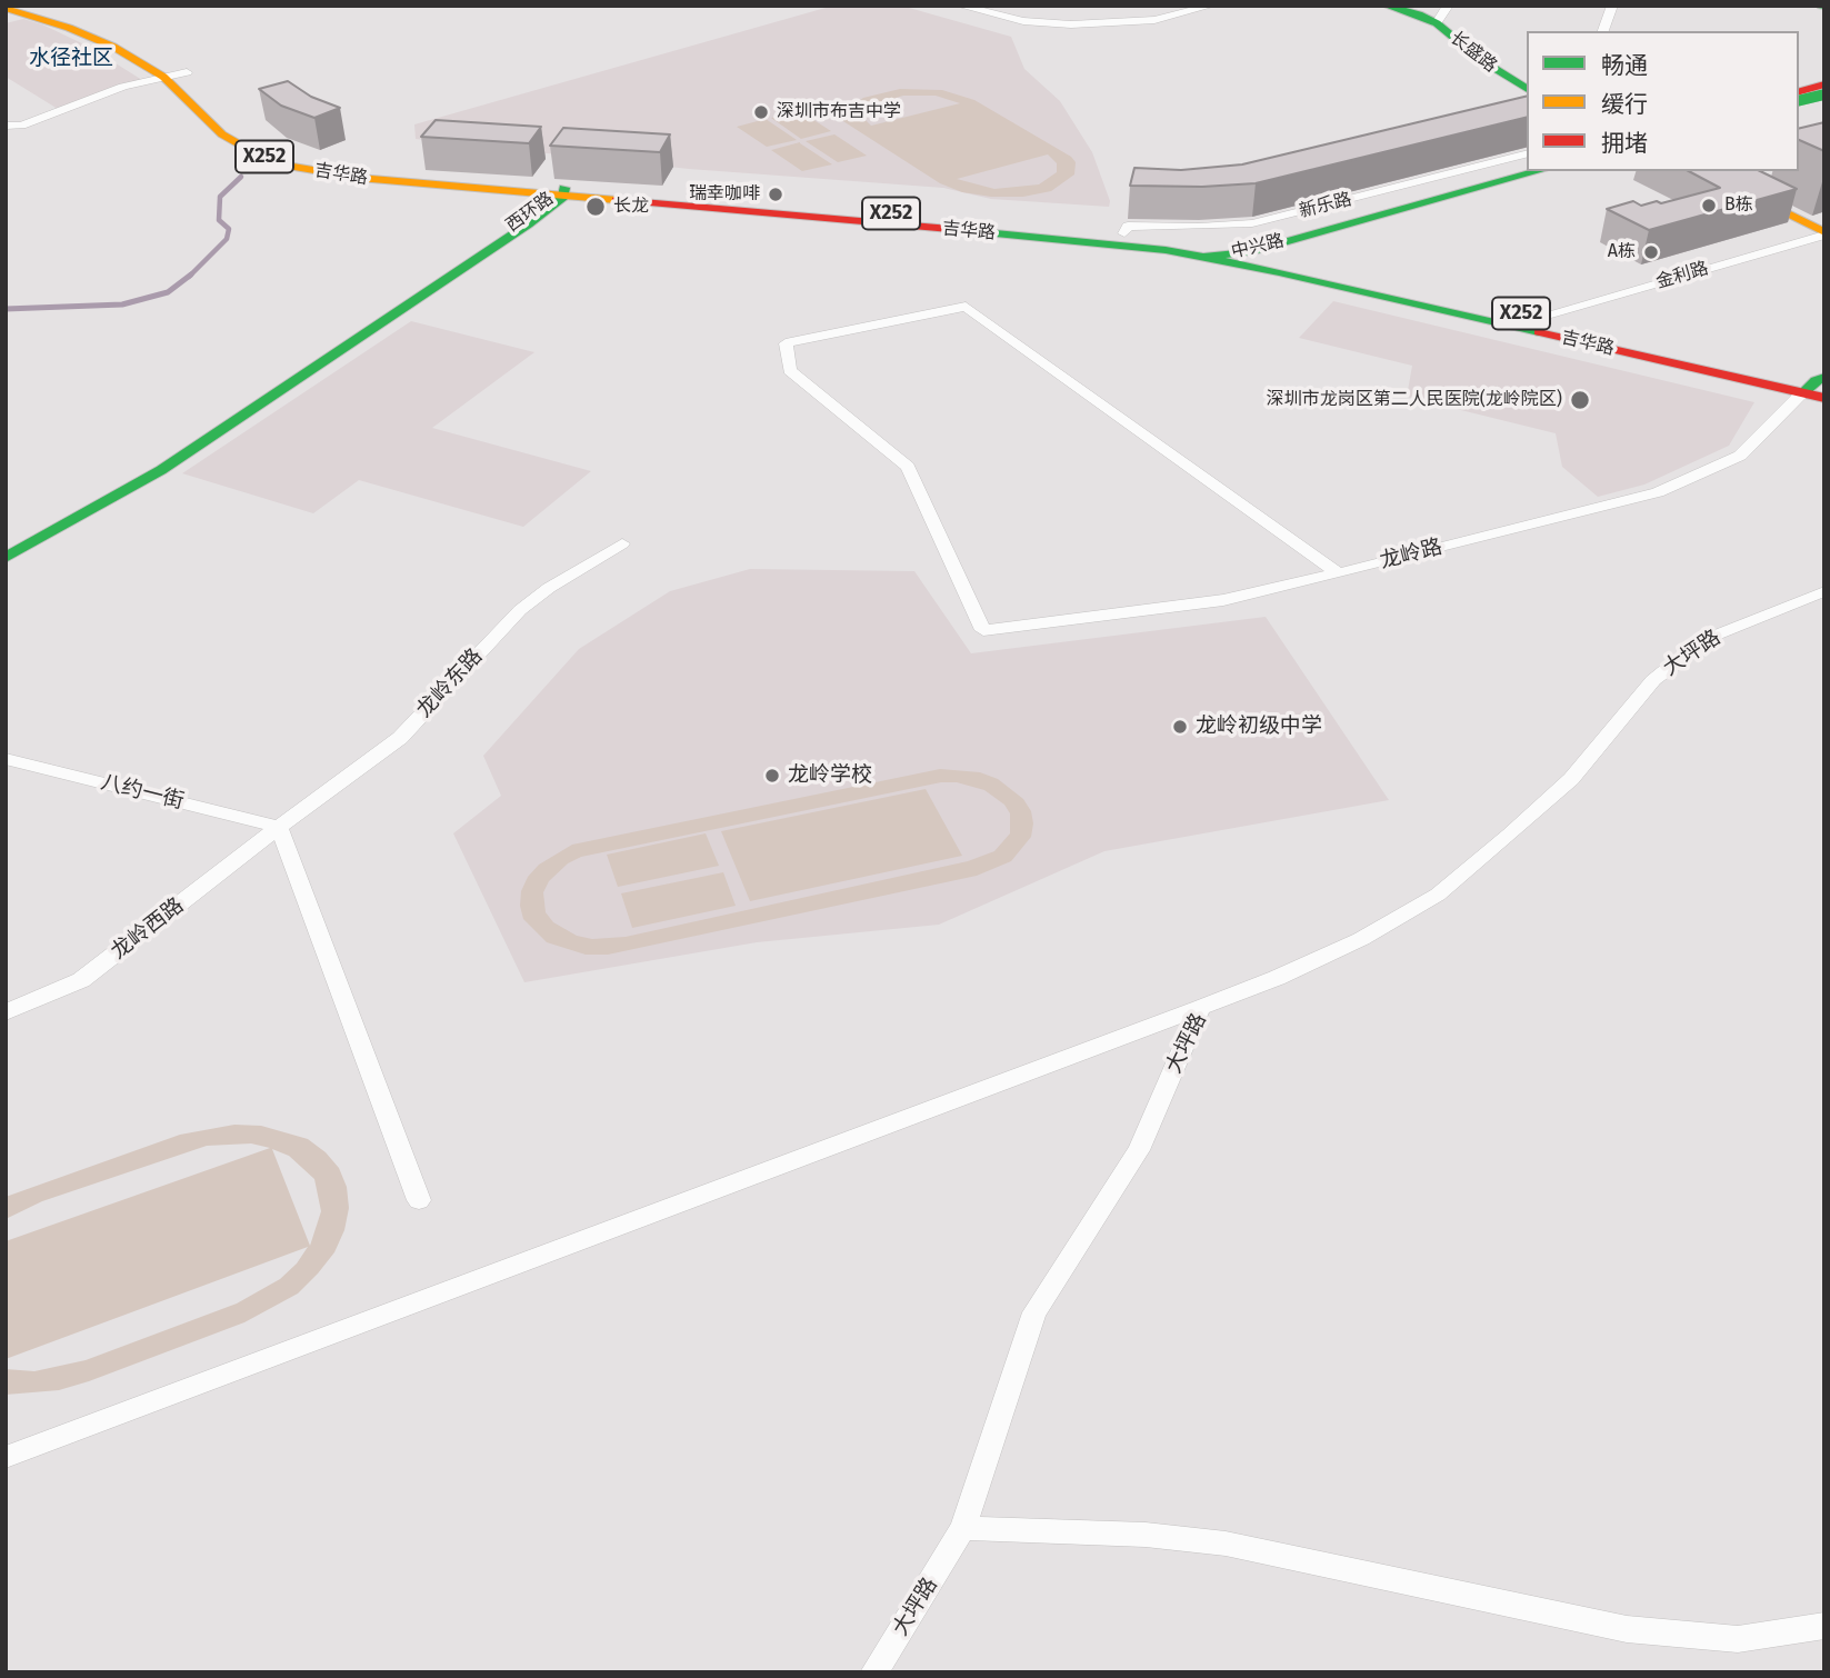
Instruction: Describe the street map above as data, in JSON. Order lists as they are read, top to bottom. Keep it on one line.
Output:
{"streets":{"main road":["长盛路","X252","吉华路","西环路","中兴路"],"street":["新乐路","金利路","龙岭路","大坪路","龙岭东路","八约一街","龙岭西路"]},"crossings":[["吉华路","新乐路"],["吉华路","西环路"],["吉华路","中兴路"],["吉华路","金利路"],["吉华路","龙岭路"],["龙岭东路","八约一街"],["龙岭东路","龙岭西路"],["八约一街","龙岭西路"]],"districts":["水径社区"],"places":["深圳市布吉中学","瑞幸咖啡","B栋","长龙","A栋","深圳市龙岗区第二人民医院(龙岭院区)","龙岭初级中学","龙岭学校"],"legend":["畅通","缓行","拥堵"]}
